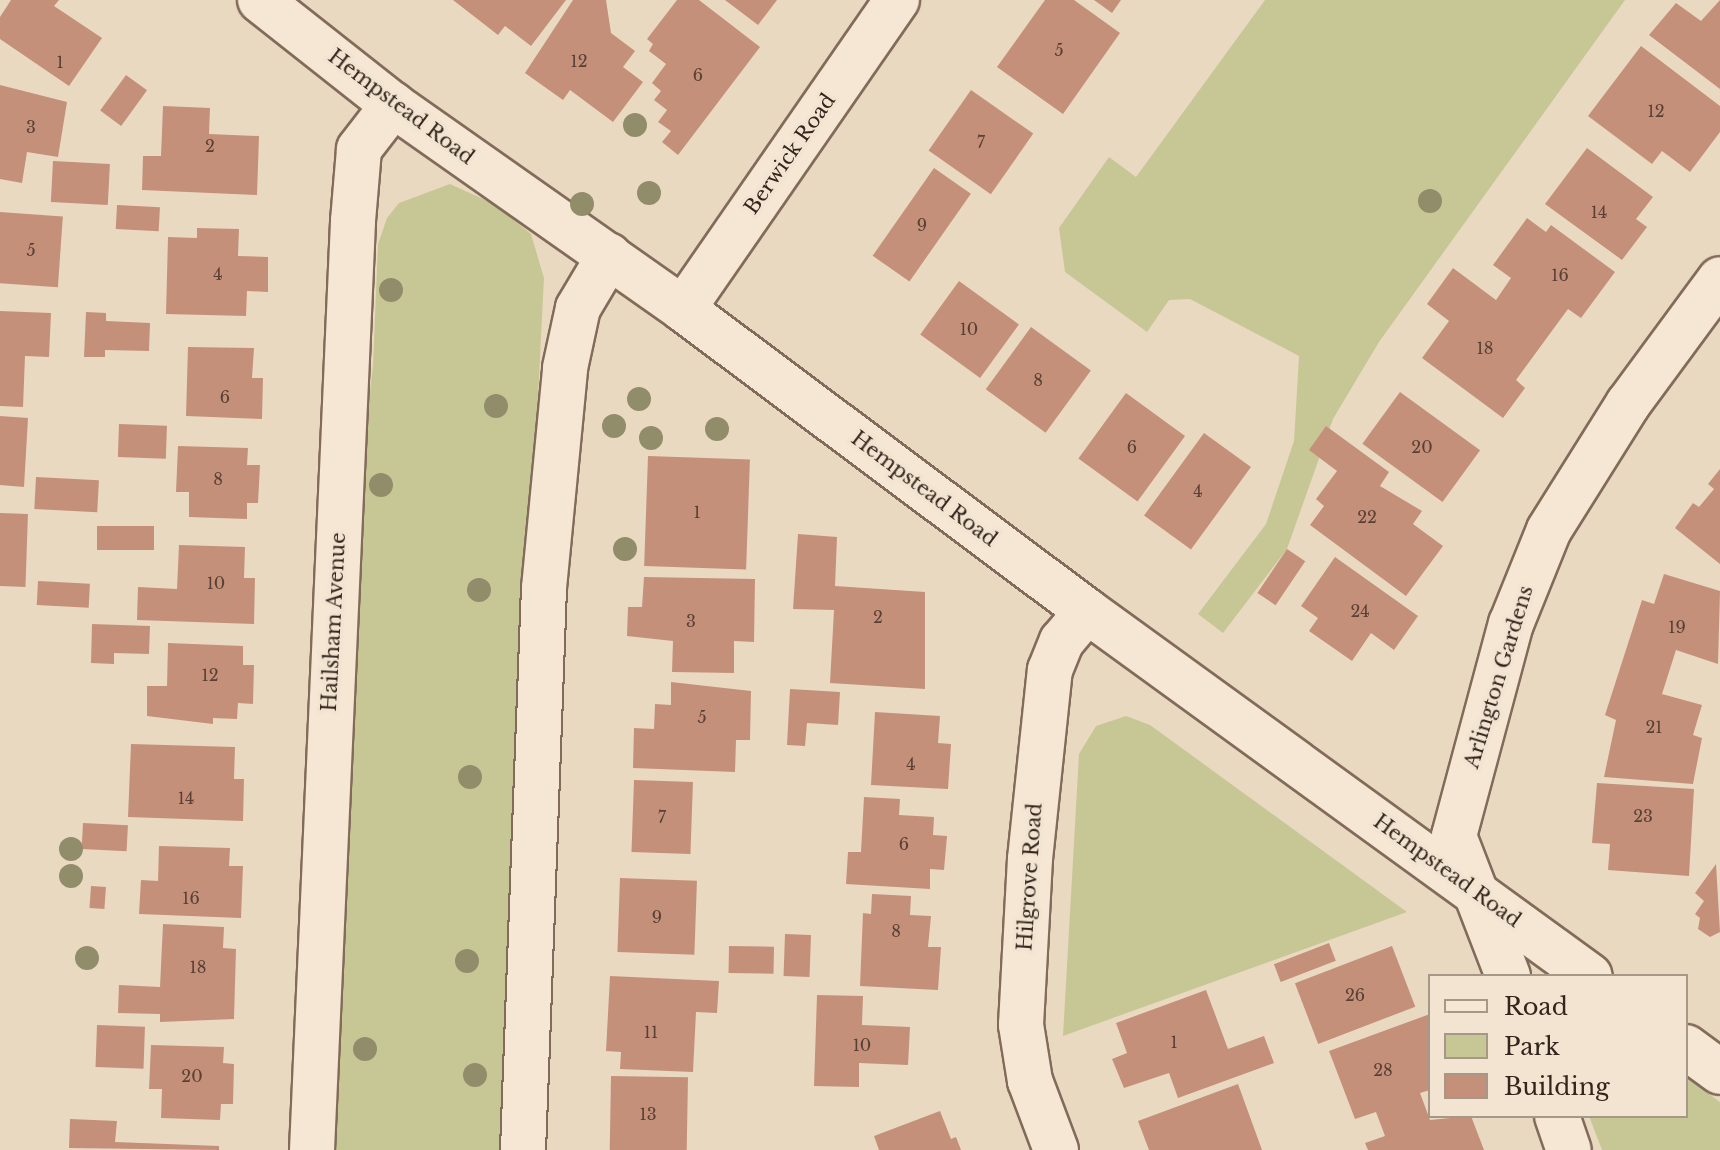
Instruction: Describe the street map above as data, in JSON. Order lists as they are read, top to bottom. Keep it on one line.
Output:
{"streets":{"street":["Hempstead Road","Berwick Road","Hailsham Avenue","Arlington Gardens","Hilgrove Road"]},"crossings":[["Hempstead Road","Berwick Road"],["Hempstead Road","Hailsham Avenue"],["Hempstead Road","Arlington Gardens"],["Hempstead Road","Hilgrove Road"]],"house_numbers":["5","12","1","6","12","3","7","2","14","9","5","4","16","10","18","8","6","6","20","8","4","1","22","10","24","2","3","19","12","5","21","4","14","23","7","6","16","9","8","18","26","11","1","10","28","20","13"],"legend":["Road","Park","Building"]}
